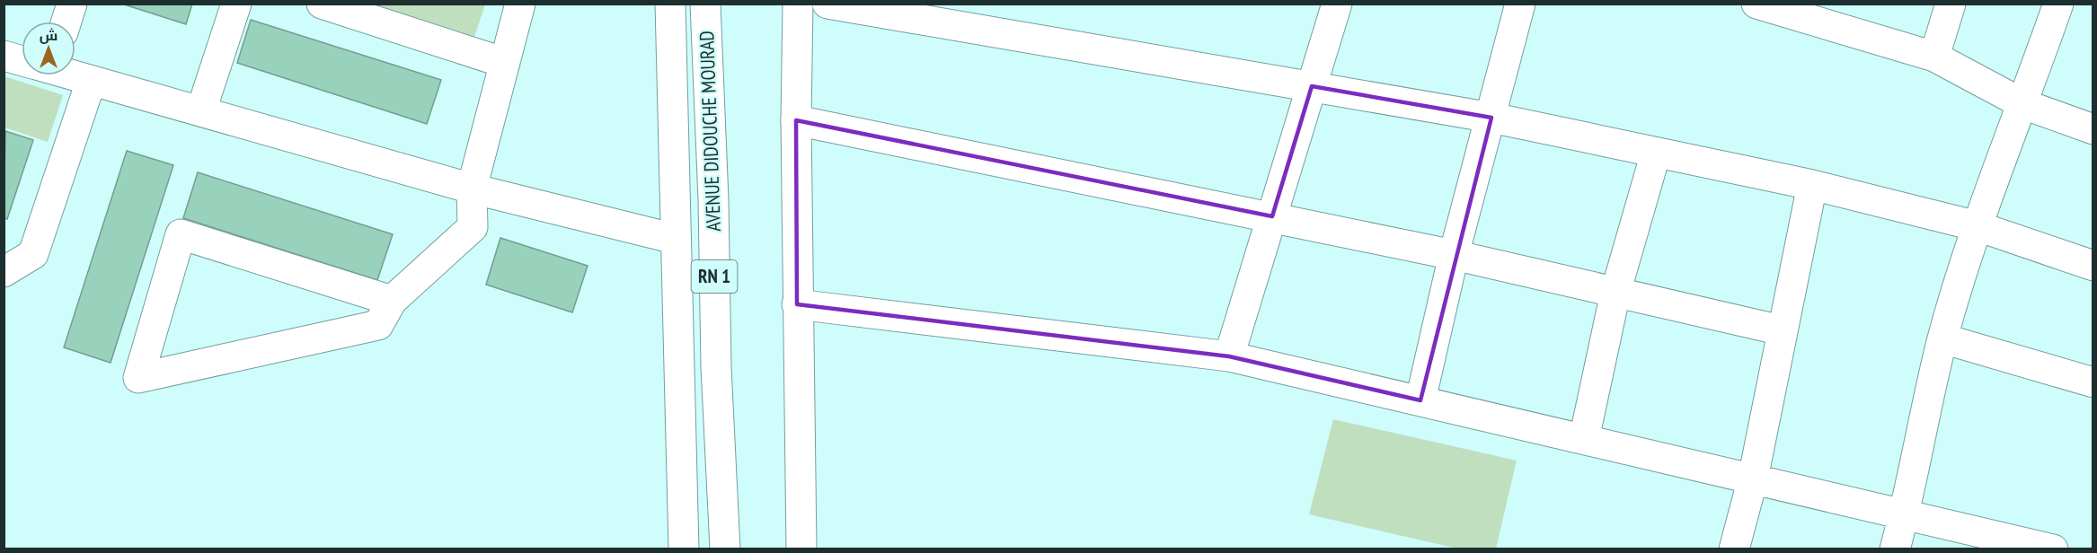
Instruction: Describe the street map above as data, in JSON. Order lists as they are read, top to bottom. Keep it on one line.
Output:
{"streets":{"street":["AVENUE DIDOUCHE MOURAD","RN 1"]},"north":"top"}
